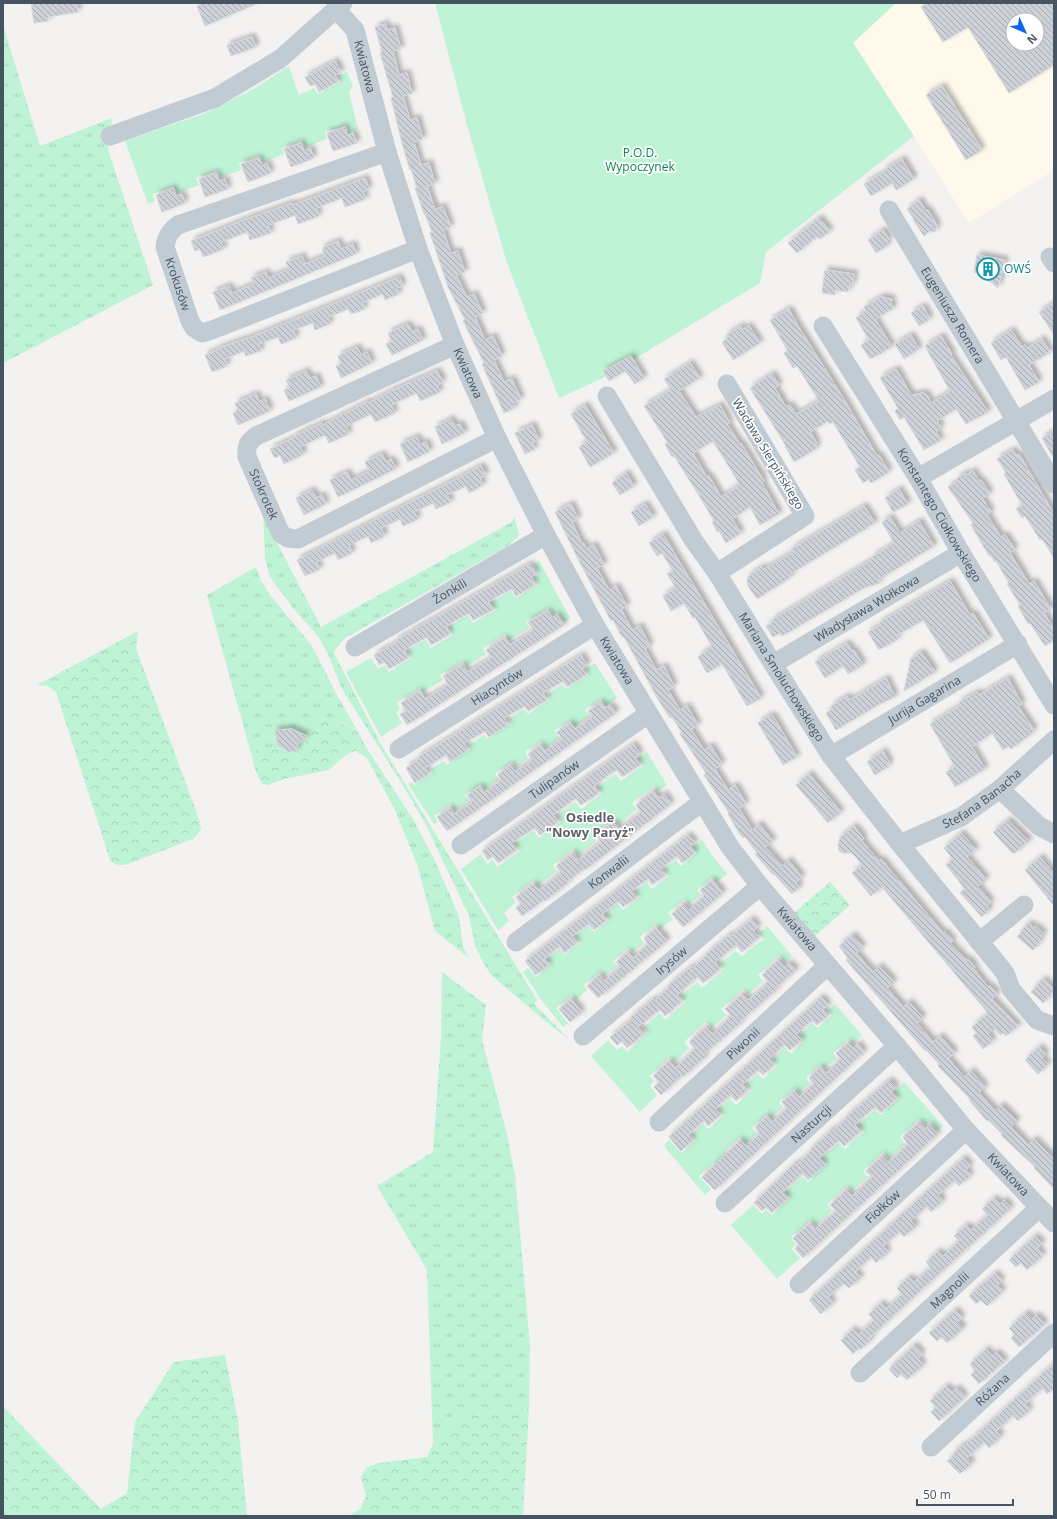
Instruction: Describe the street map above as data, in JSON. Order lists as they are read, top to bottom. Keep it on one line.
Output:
{"streets":{"street":["Kwiatowa","Krokusów","Eugeniusza Romera","Wacława Sierpińskiego","Stokrotek","Konstantego Ciołkowskiego","Żonkili","Władysława Wołkowa","Mariana Smoluchowskiego","Hiacyntów","Jurija Gagarina","Tulipanów","Stefana Banacha","Konwalii","Irysów","Piwonii","Nasturcji","Fiołków","Magnolii","Różana"]},"crossings":[["Kwiatowa","Krokusów"],["Kwiatowa","Stokrotek"],["Kwiatowa","Żonkili"],["Kwiatowa","Hiacyntów"],["Kwiatowa","Tulipanów"],["Kwiatowa","Konwalii"],["Kwiatowa","Irysów"],["Kwiatowa","Piwonii"],["Kwiatowa","Nasturcji"],["Kwiatowa","Fiołków"],["Kwiatowa","Magnolii"],["Wacława Sierpińskiego","Mariana Smoluchowskiego"],["Konstantego Ciołkowskiego","Władysława Wołkowa"],["Konstantego Ciołkowskiego","Jurija Gagarina"],["Władysława Wołkowa","Mariana Smoluchowskiego"],["Mariana Smoluchowskiego","Jurija Gagarina"],["Mariana Smoluchowskiego","Stefana Banacha"]],"districts":["Osiedle \"Nowy Paryż\""],"parks":["P.O.D. Wypoczynek"],"places":{"building":["OWŚ"]},"scale_bar":"50 m","north":"bottom right"}
